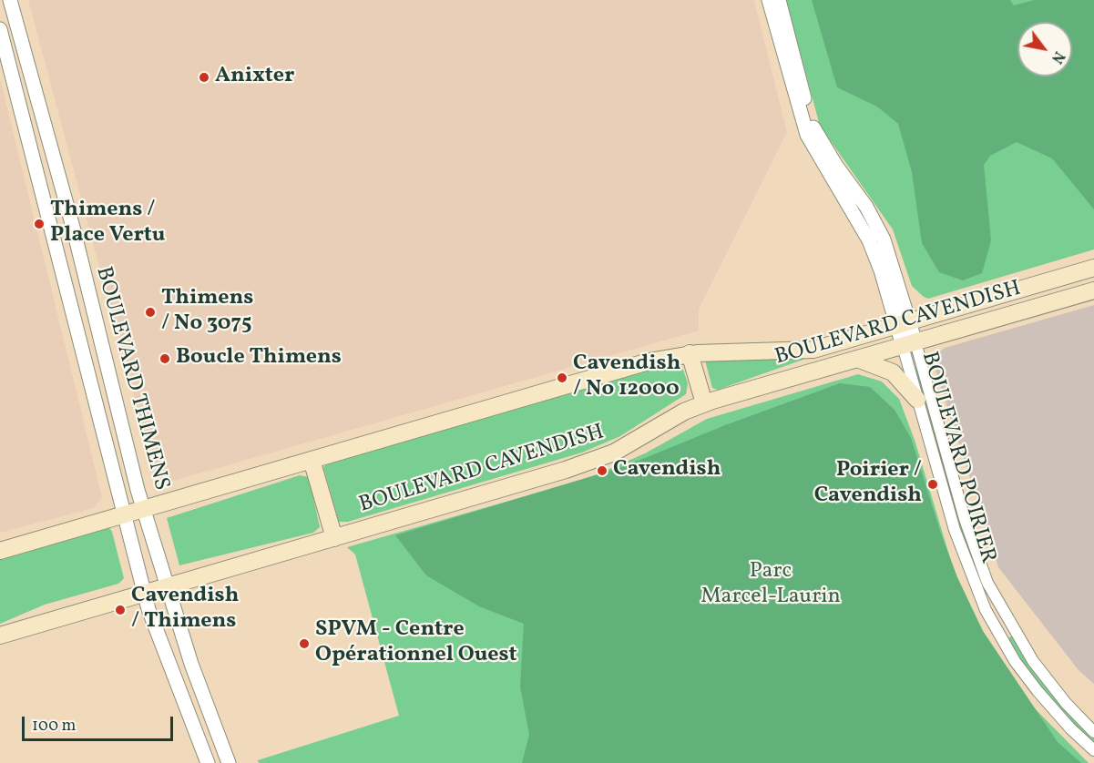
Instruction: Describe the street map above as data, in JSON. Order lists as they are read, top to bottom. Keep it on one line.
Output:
{"streets":{"main road":["BOULEVARD CAVENDISH"],"street":["BOULEVARD THIMENS","BOULEVARD POIRIER"]},"crossings":[["BOULEVARD CAVENDISH","BOULEVARD THIMENS"],["BOULEVARD CAVENDISH","BOULEVARD POIRIER"]],"parks":["Parc Marcel-Laurin"],"places":["Anixter","Thimens / Place Vertu","Thimens / No 3075","Boucle Thimens","Cavendish / No 12000","Cavendish","Poirier / Cavendish","Cavendish / Thimens","SPVM - Centre Opérationnel Ouest"],"scale_bar":"100 m","north":"bottom right"}
